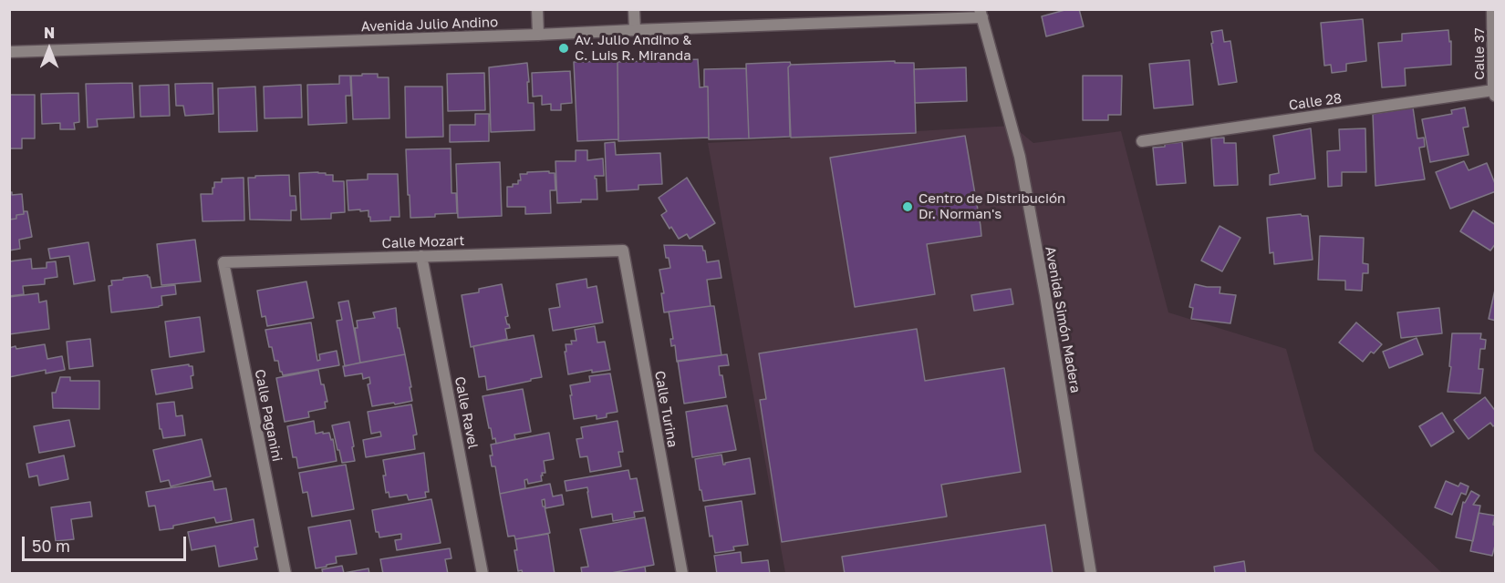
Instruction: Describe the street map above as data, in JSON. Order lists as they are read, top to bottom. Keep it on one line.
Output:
{"streets":{"street":["Avenida Julio Andino","Calle 37","Calle 28","Calle Mozart","Avenida Simón Madera","Calle Turina","Calle Ravel","Calle Paganini"]},"crossings":[["Avenida Julio Andino","Avenida Simón Madera"],["Calle 37","Calle 28"],["Calle Mozart","Calle Turina"],["Calle Mozart","Calle Ravel"],["Calle Mozart","Calle Paganini"]],"places":["Av. Julio Andino & C. Luis R. Miranda","Centro de Distribución Dr. Norman's"],"scale_bar":"50 m","north":"top"}
